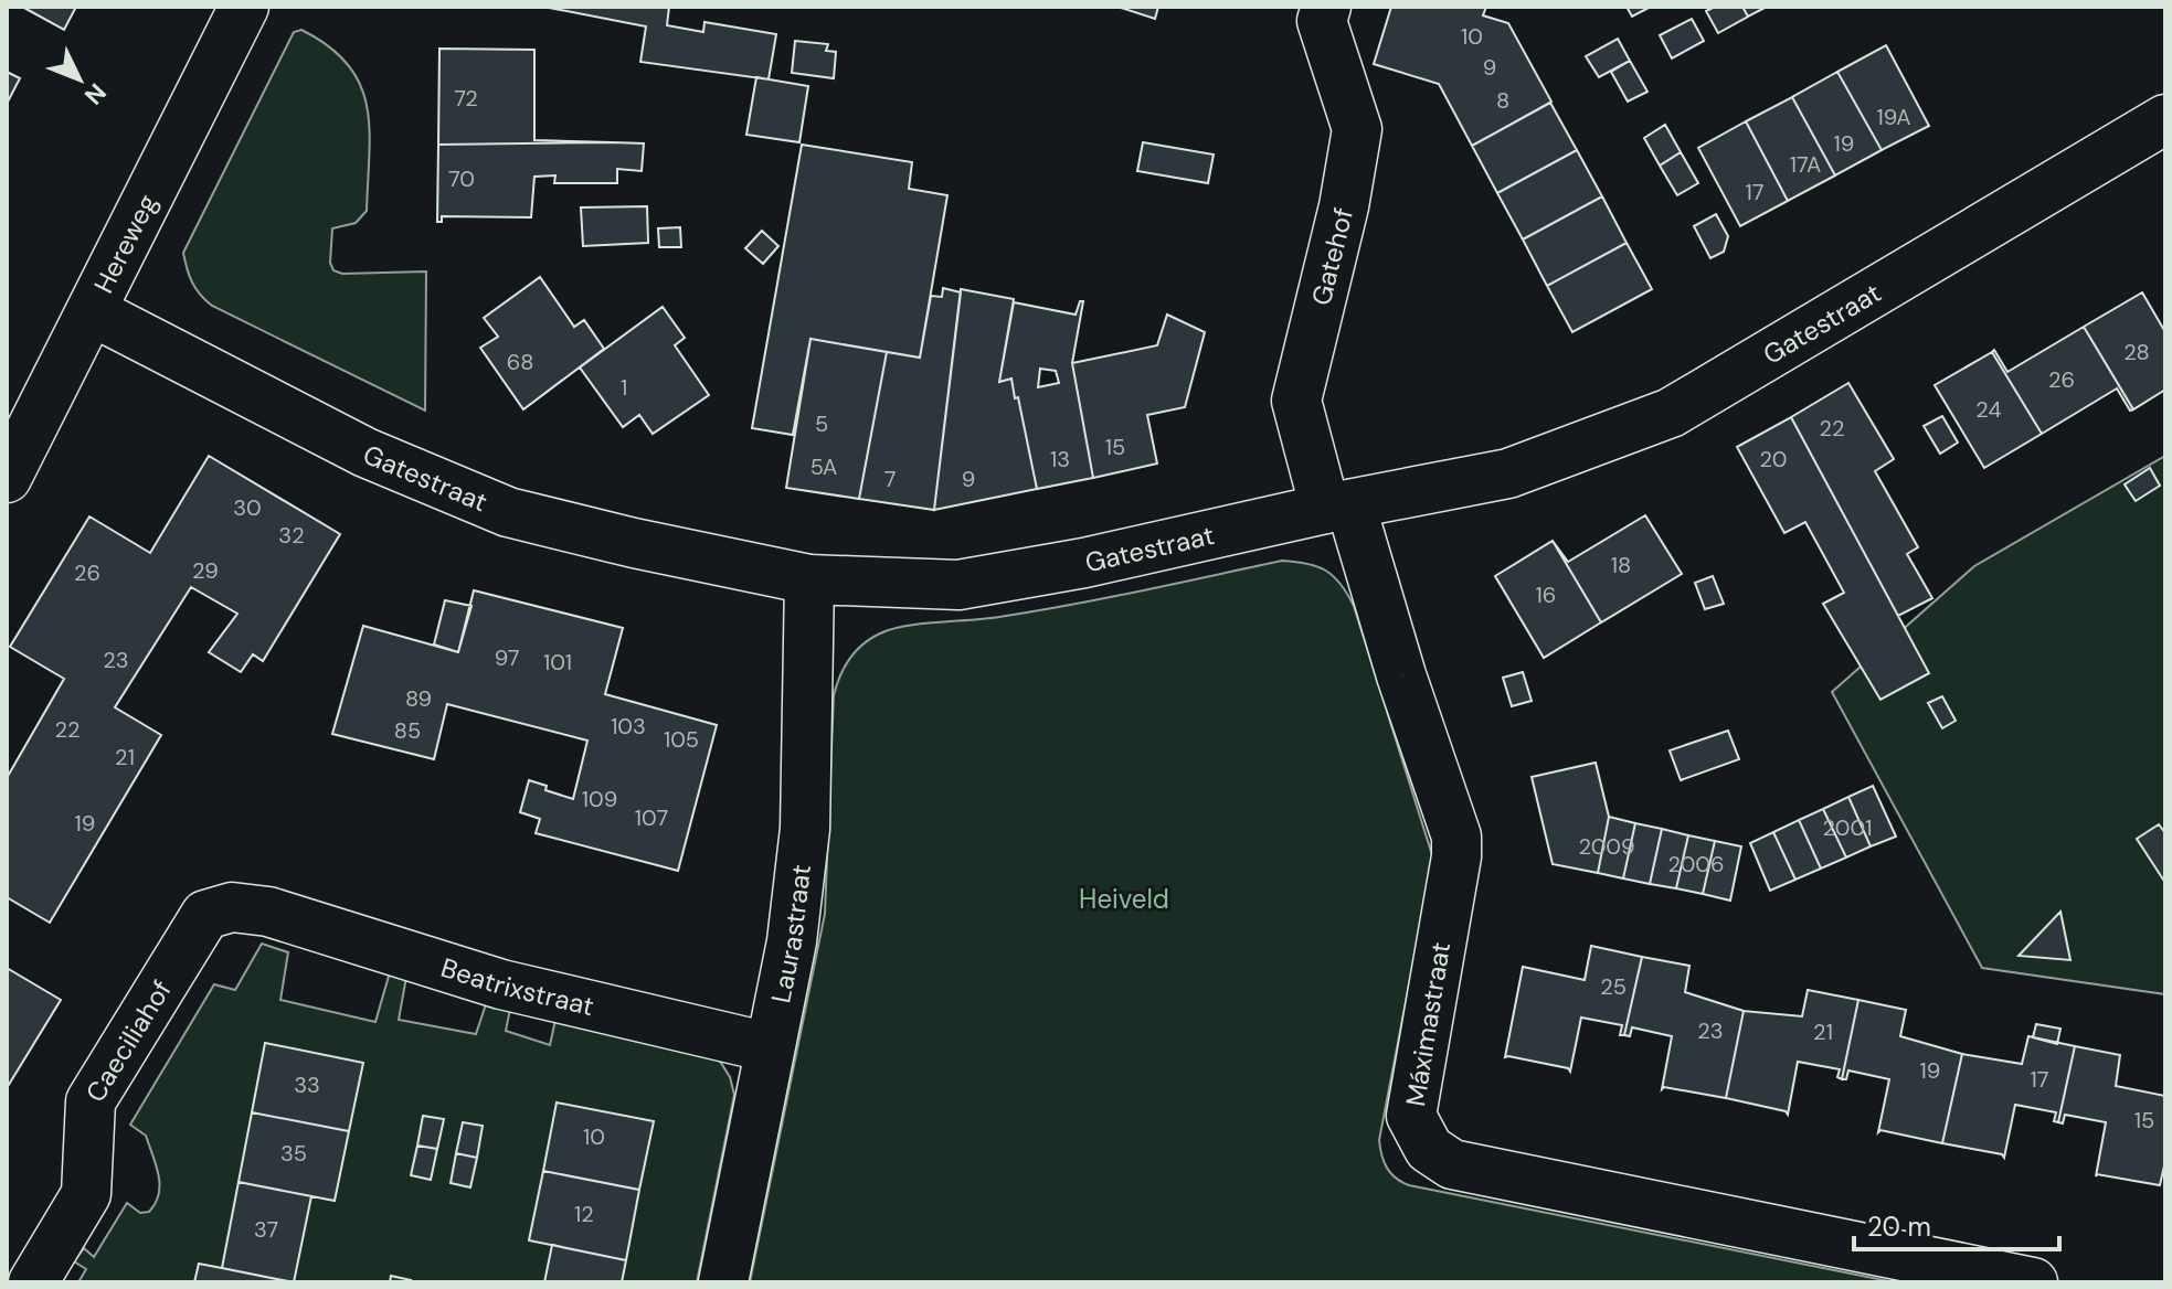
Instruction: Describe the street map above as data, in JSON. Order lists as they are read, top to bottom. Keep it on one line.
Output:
{"streets":{"street":["Hereweg","Gatehof","Gatestraat","Laurastraat","Beatrixstraat","Máximastraat","Caeciliahof"]},"crossings":[["Hereweg","Gatestraat"],["Gatehof","Gatestraat"],["Gatehof","Máximastraat"],["Gatestraat","Laurastraat"],["Gatestraat","Máximastraat"],["Laurastraat","Beatrixstraat"],["Beatrixstraat","Caeciliahof"]],"parks":["Heiveld"],"house_numbers":["10","9","72","8","19A","19","17A","70","17","28","68","26","1","24","5","22","15","13","20","5A","7","9","30","32","18","29","26","16","97","23","101","89","103","22","85","105","21","109","107","19","2001","2009","2006","25","23","21","19","17","33","15","10","35","12","37"],"scale_bar":"20 m","north":"bottom right"}
